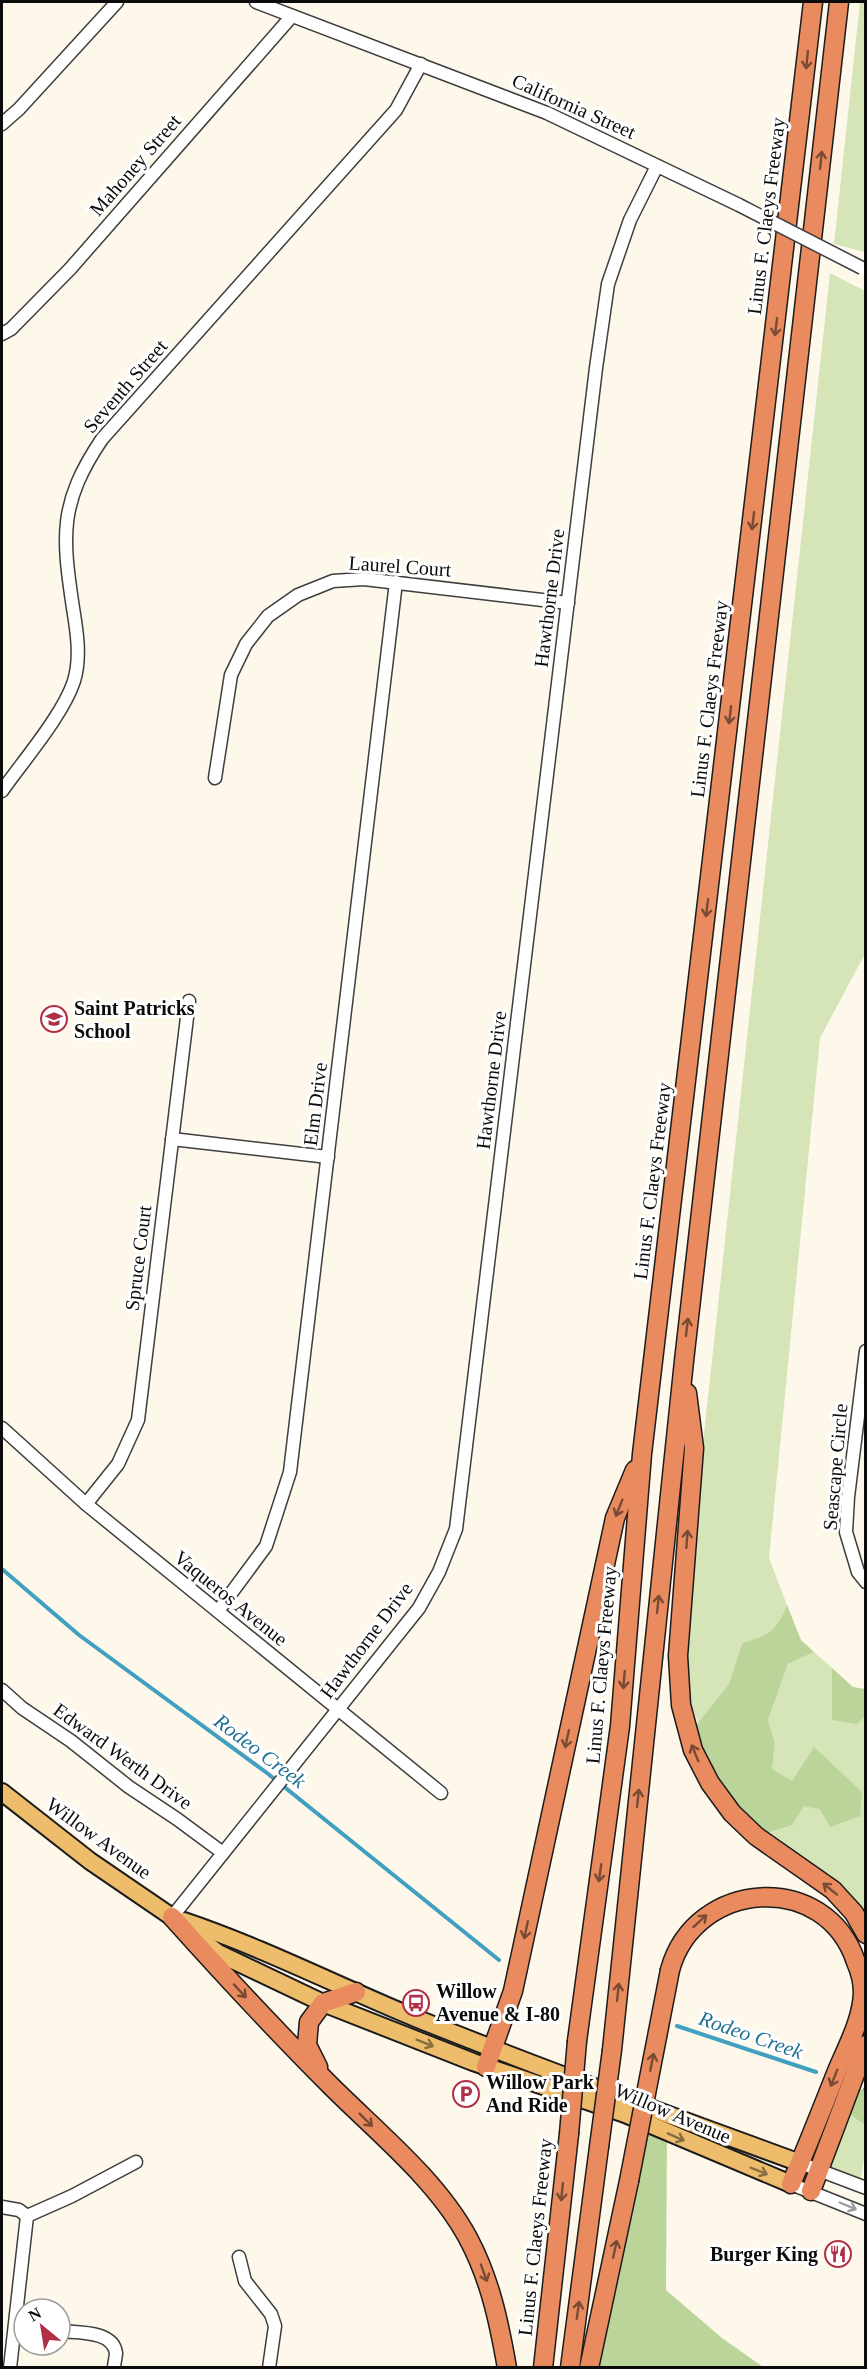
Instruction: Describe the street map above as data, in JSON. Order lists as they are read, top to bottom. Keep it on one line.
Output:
{"streets":{"highway":["Linus F. Claeys Freeway"],"main road":["Willow Avenue"],"street":["California Street","Mahoney Street","Seventh Street","Laurel Court","Hawthorne Drive","Elm Drive","Spruce Court","Seascape Circle","Vaqueros Avenue","Edward Werth Drive"]},"crossings":[["California Street","Mahoney Street"],["California Street","Seventh Street"],["California Street","Hawthorne Drive"],["Laurel Court","Hawthorne Drive"],["Laurel Court","Elm Drive"],["Hawthorne Drive","Vaqueros Avenue"],["Hawthorne Drive","Edward Werth Drive"],["Hawthorne Drive","Willow Avenue"],["Elm Drive","Vaqueros Avenue"],["Spruce Court","Vaqueros Avenue"]],"water":["Rodeo Creek"],"places":{"school or university":["Saint Patricks School"],"bus stop":["Willow Avenue & I-80"],"parking":["Willow Park And Ride"],"restaurant":["Burger King"]},"north":"top left"}
